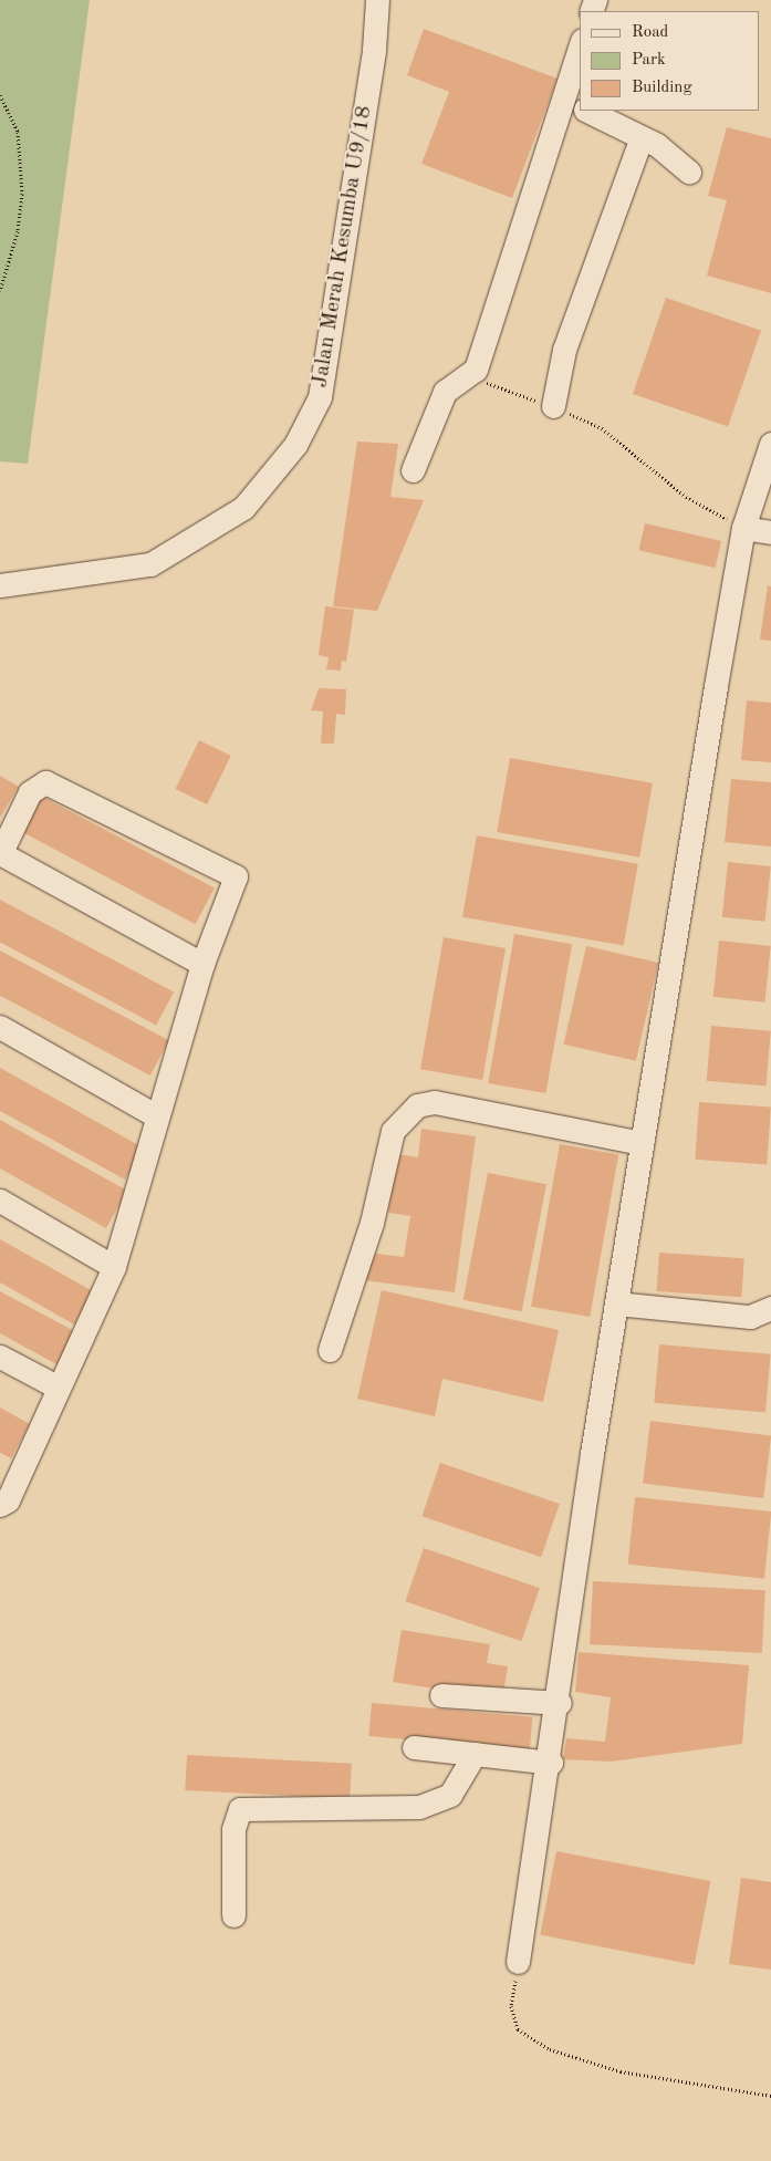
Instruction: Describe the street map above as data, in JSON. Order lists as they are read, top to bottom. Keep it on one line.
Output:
{"streets":{"street":["Jalan Merah Kesumba U9/18"]},"legend":["Road","Park","Building"]}
